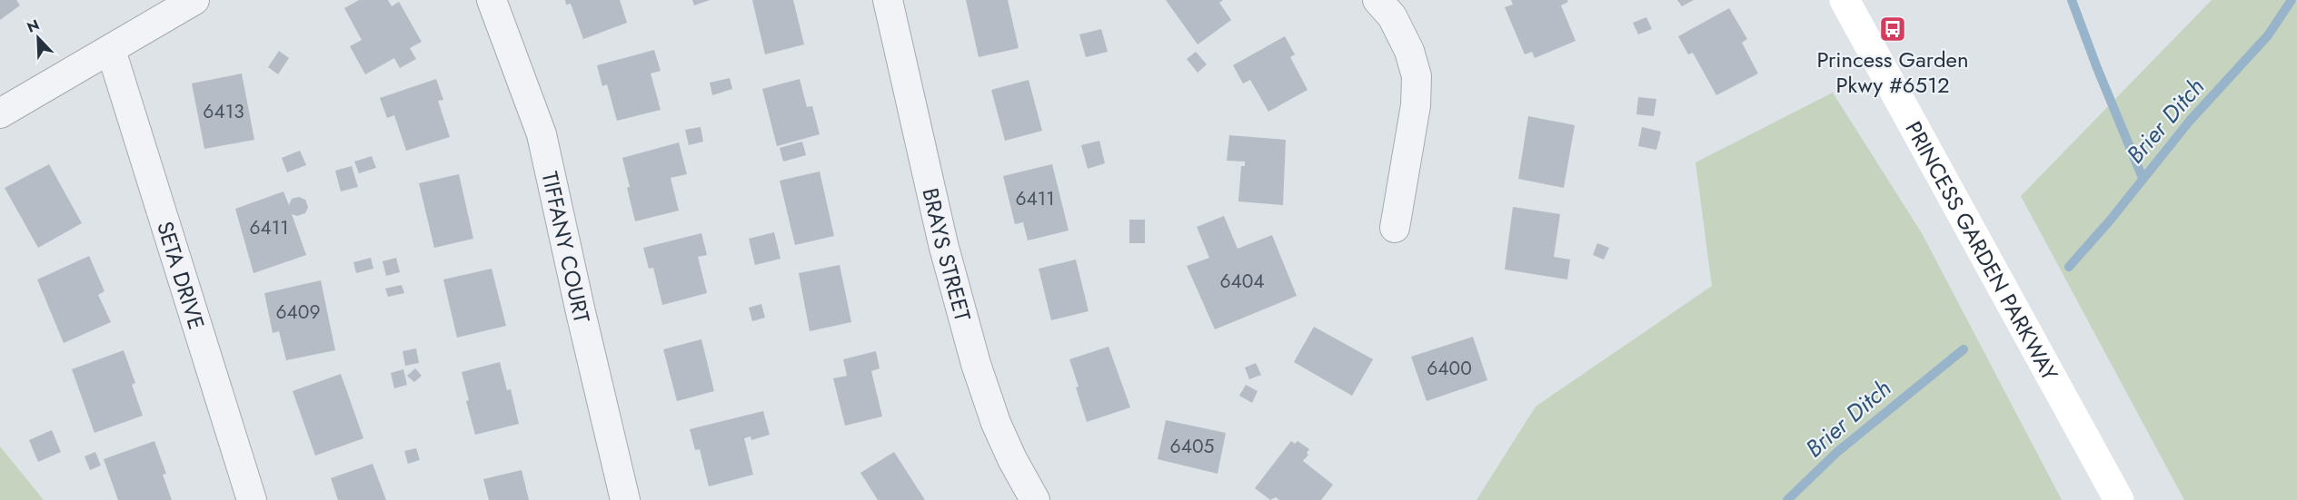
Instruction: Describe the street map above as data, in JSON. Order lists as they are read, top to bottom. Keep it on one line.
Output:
{"streets":{"street":["TIFFANY COURT","PRINCESS GARDEN PARKWAY","BRAYS STREET","SETA DRIVE"]},"water":["Brier Ditch"],"places":{"bus stop":["Princess Garden Pkwy #6512"]},"house_numbers":["6413","6411","6411","6404","6409","6400","6405"],"north":"top left"}
